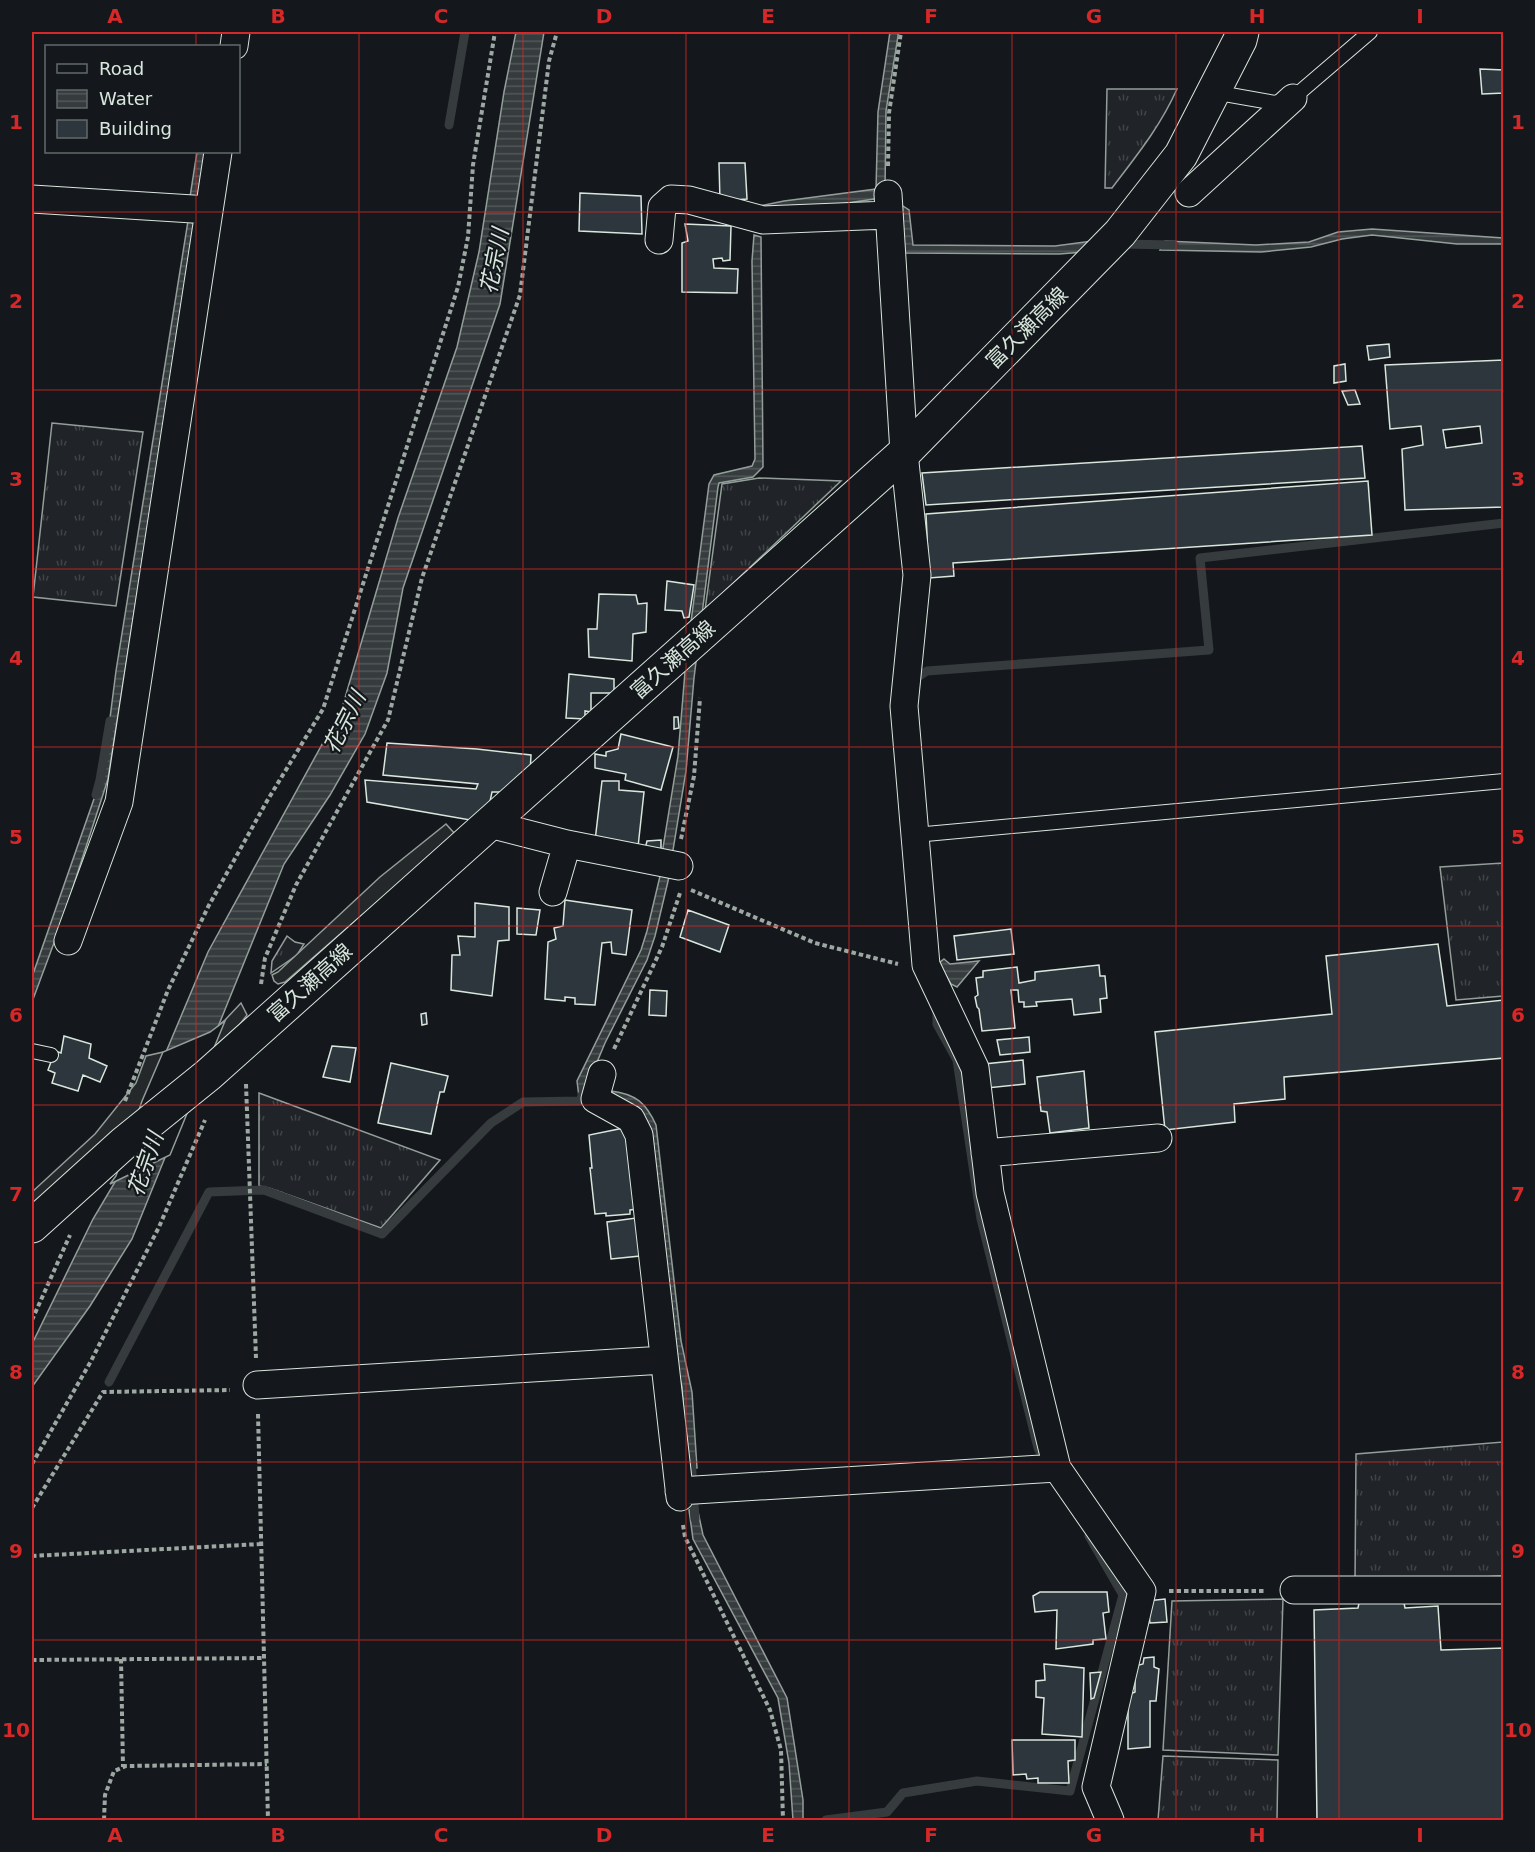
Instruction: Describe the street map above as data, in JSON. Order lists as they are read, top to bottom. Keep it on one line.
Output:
{"streets":{"main road":["富久瀬高線"]},"water":["花宗川"],"legend":["Road","Water","Building"],"grid":{"columns":["A","B","C","D","E","F","G","H","I"],"rows":["1","2","3","4","5","6","7","8","9","10"]}}
